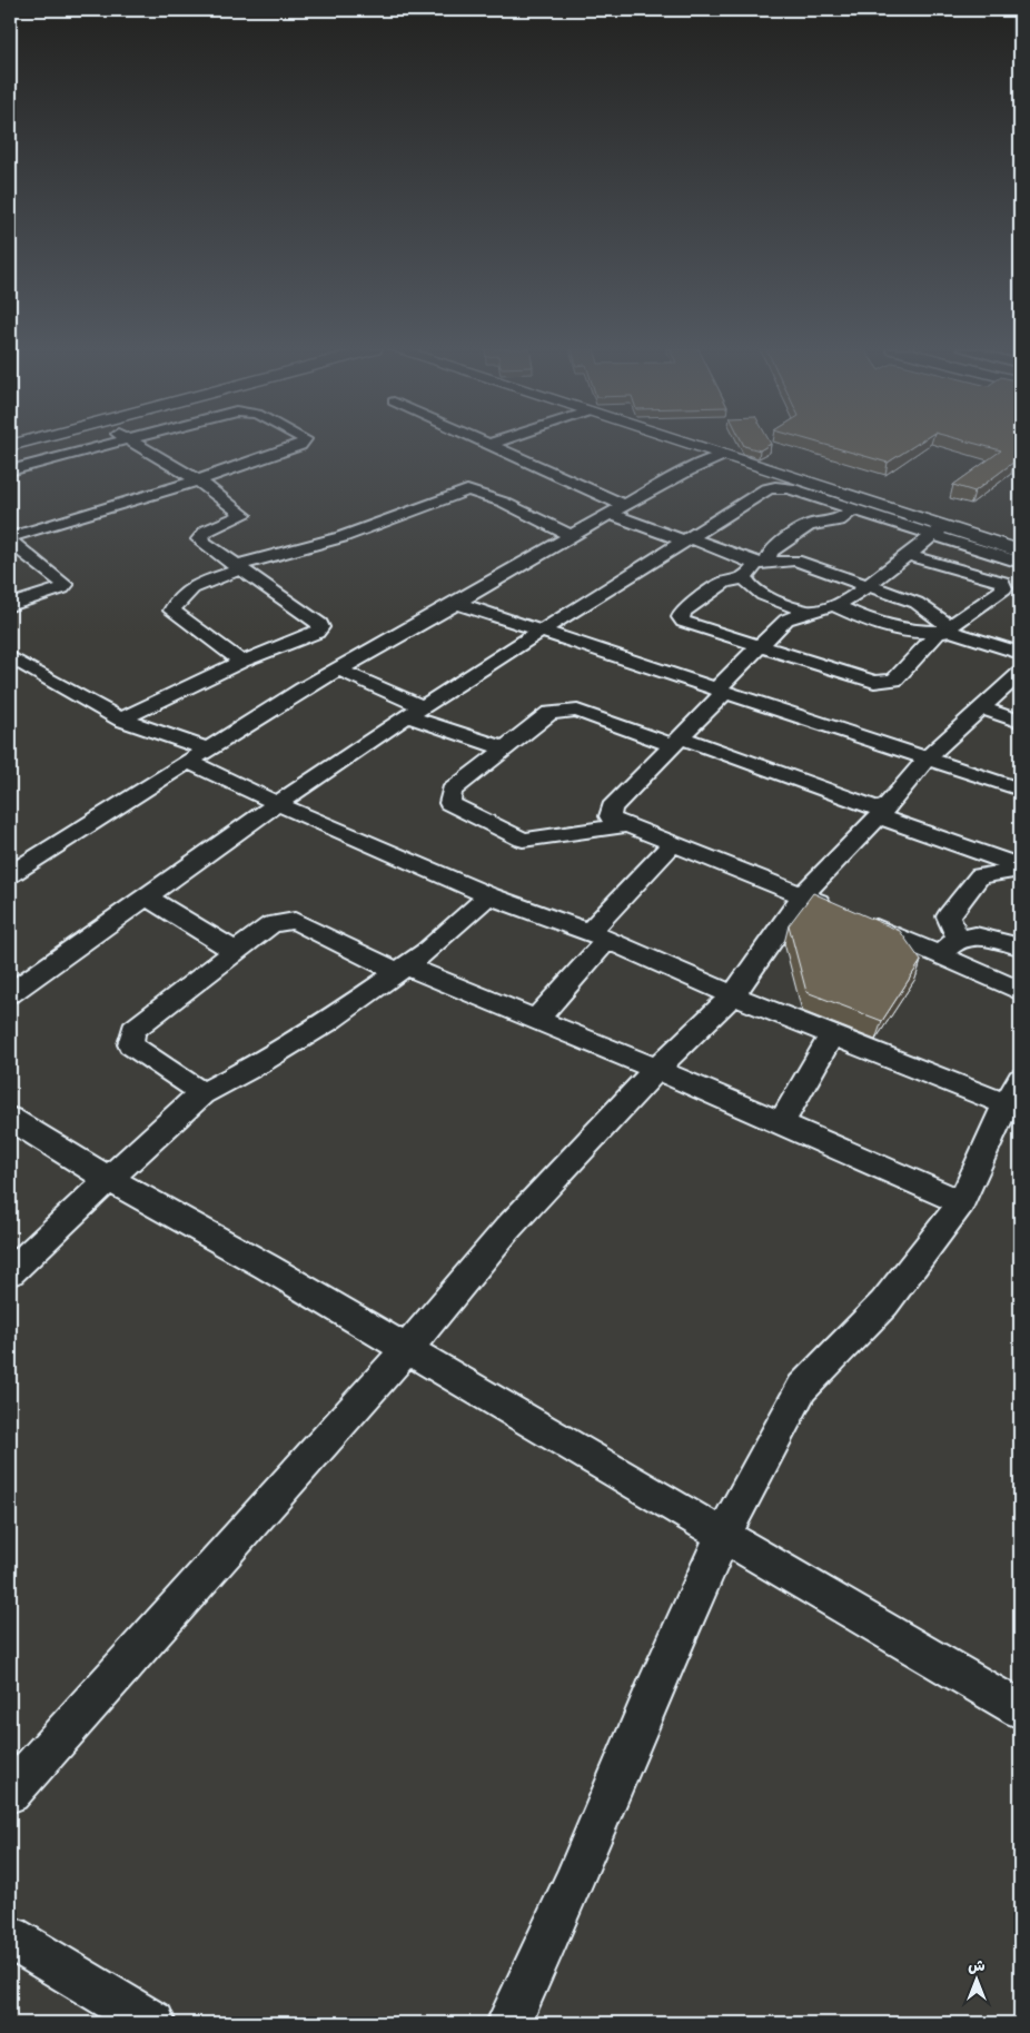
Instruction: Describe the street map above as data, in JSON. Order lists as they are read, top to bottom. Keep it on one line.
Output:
{"north":"top"}
